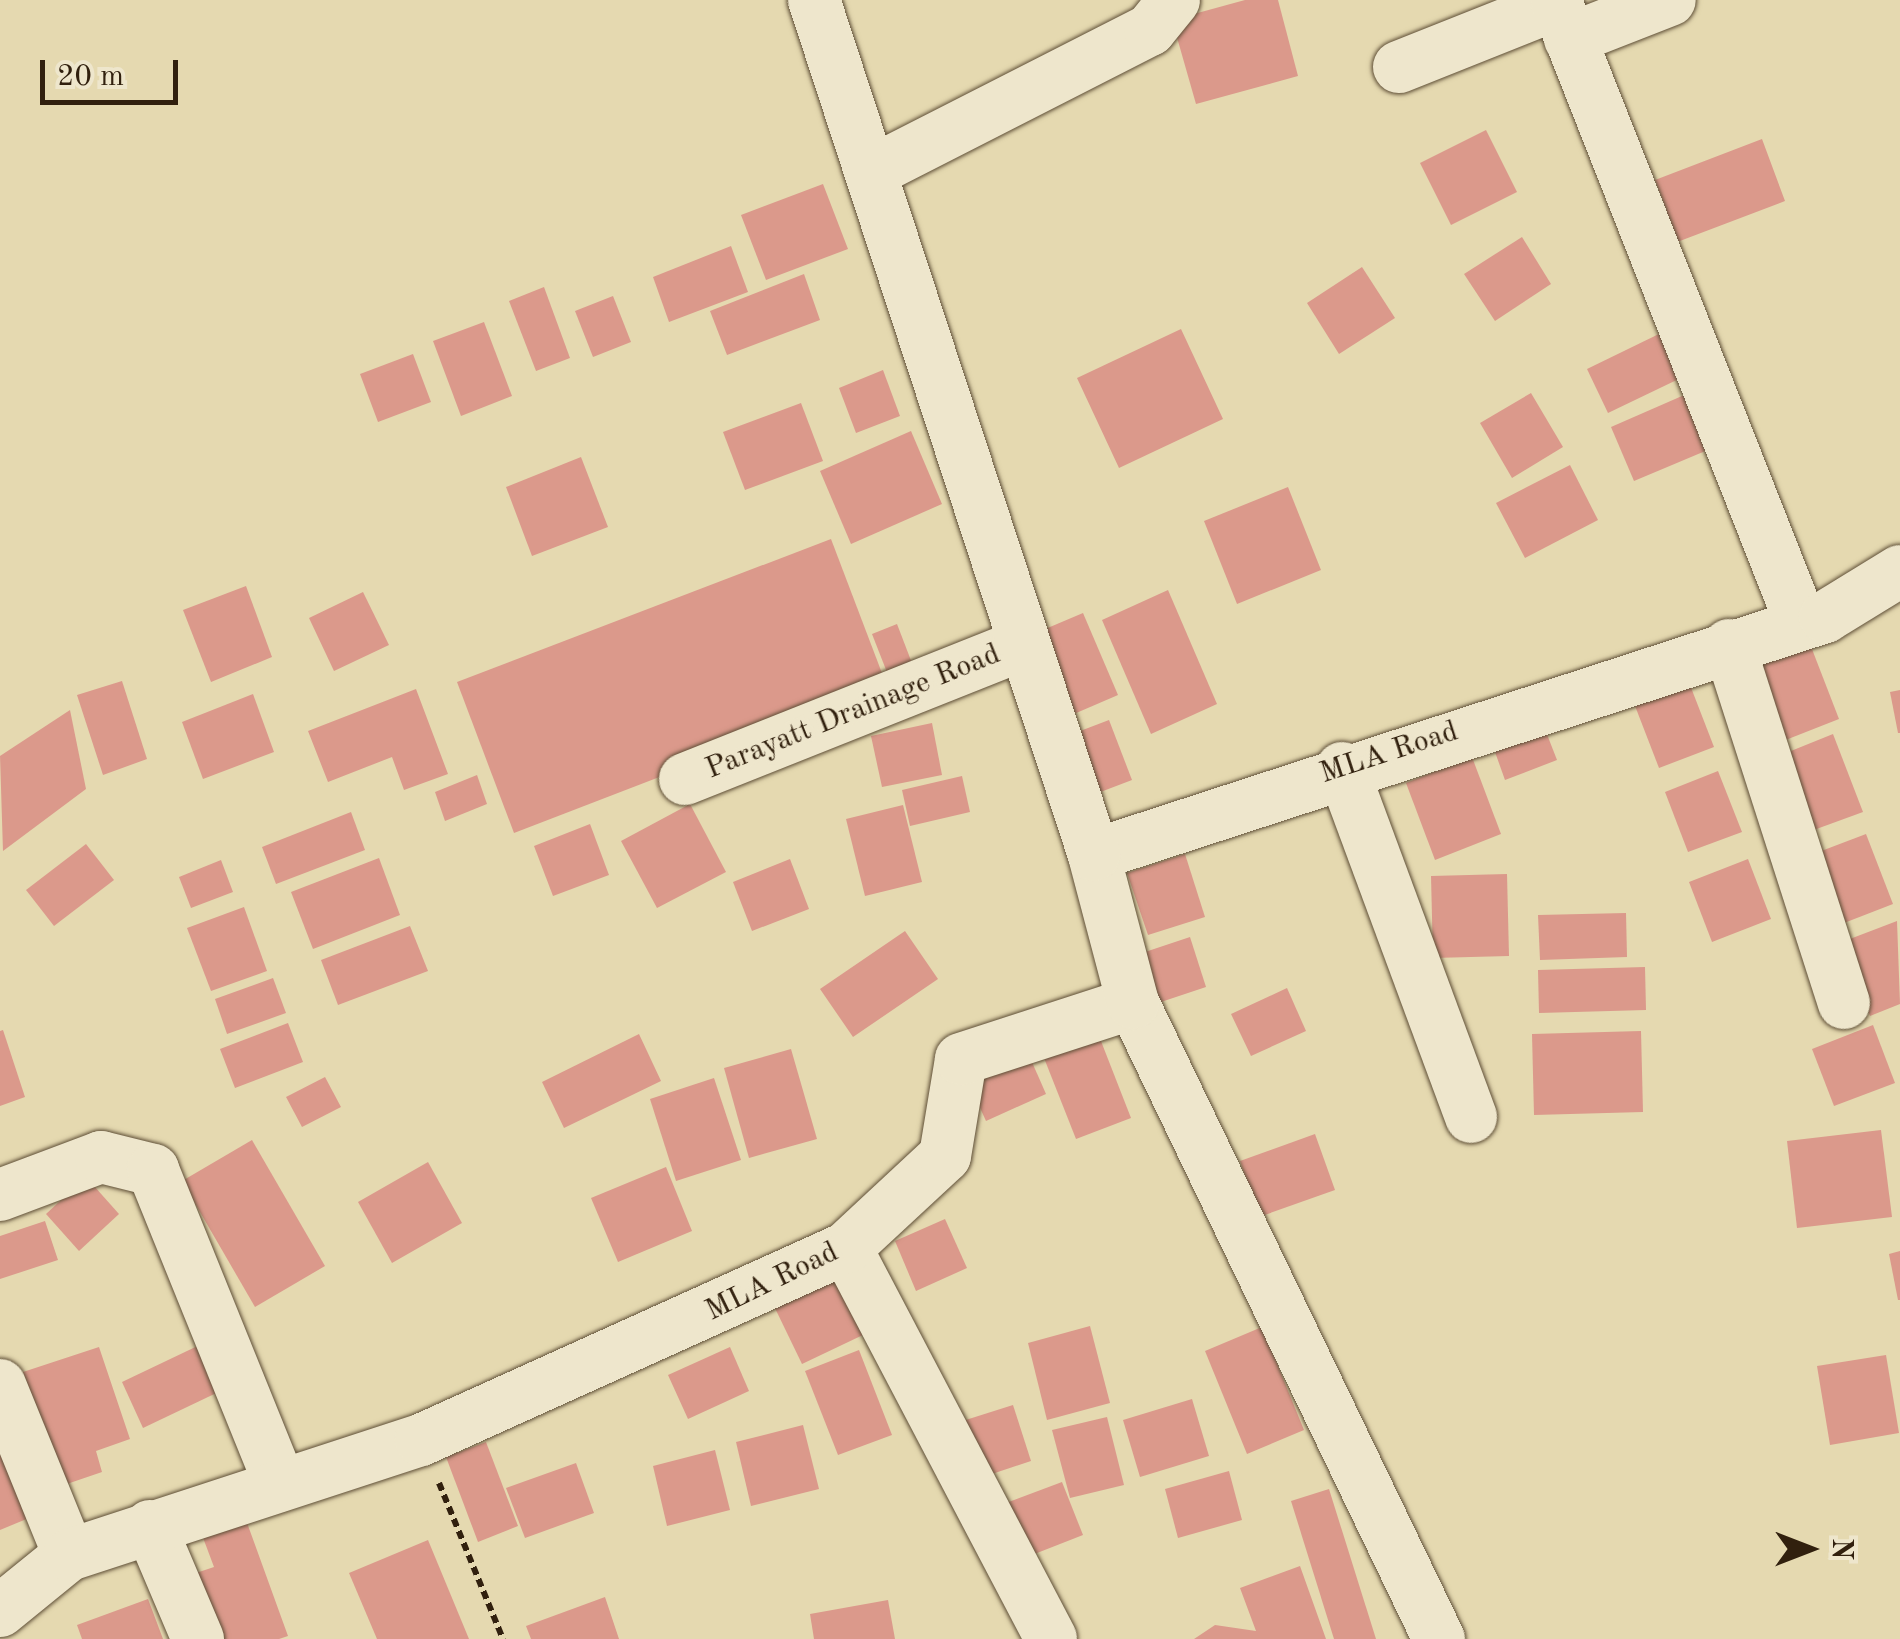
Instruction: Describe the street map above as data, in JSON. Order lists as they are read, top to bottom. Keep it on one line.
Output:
{"streets":{"street":["Parayatt Drainage Road","MLA Road"]},"scale_bar":"20 m","north":"right"}
